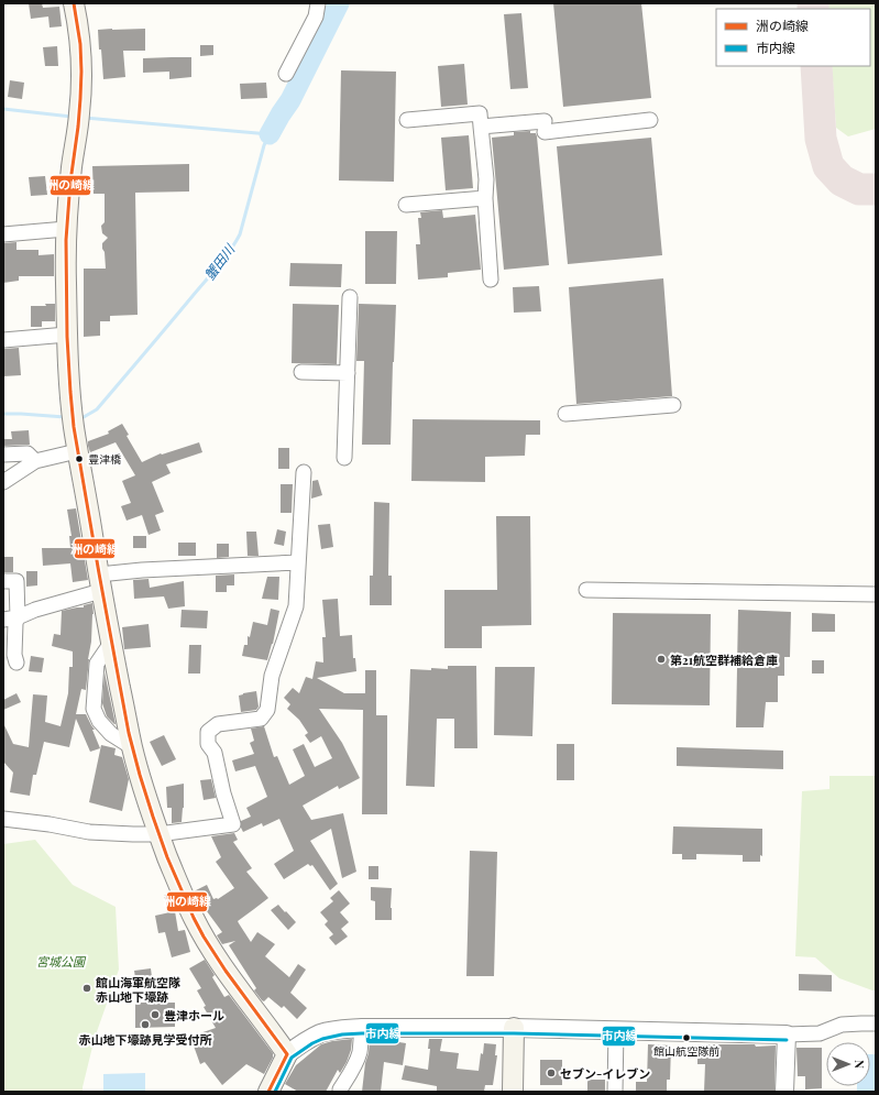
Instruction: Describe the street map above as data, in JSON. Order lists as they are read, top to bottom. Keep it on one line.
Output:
{"water":["蟹田川"],"parks":["宮城公園"],"places":["豊津橋","第21航空群補給倉庫","館山海軍航空隊 赤山地下壕跡","豊津ホール","赤山地下壕跡見学受付所","館山航空隊前","セブン-イレブン"],"lines":["transit line 洲の崎線","transit line 市内線"],"legend":["洲の崎線","市内線"],"north":"right"}
